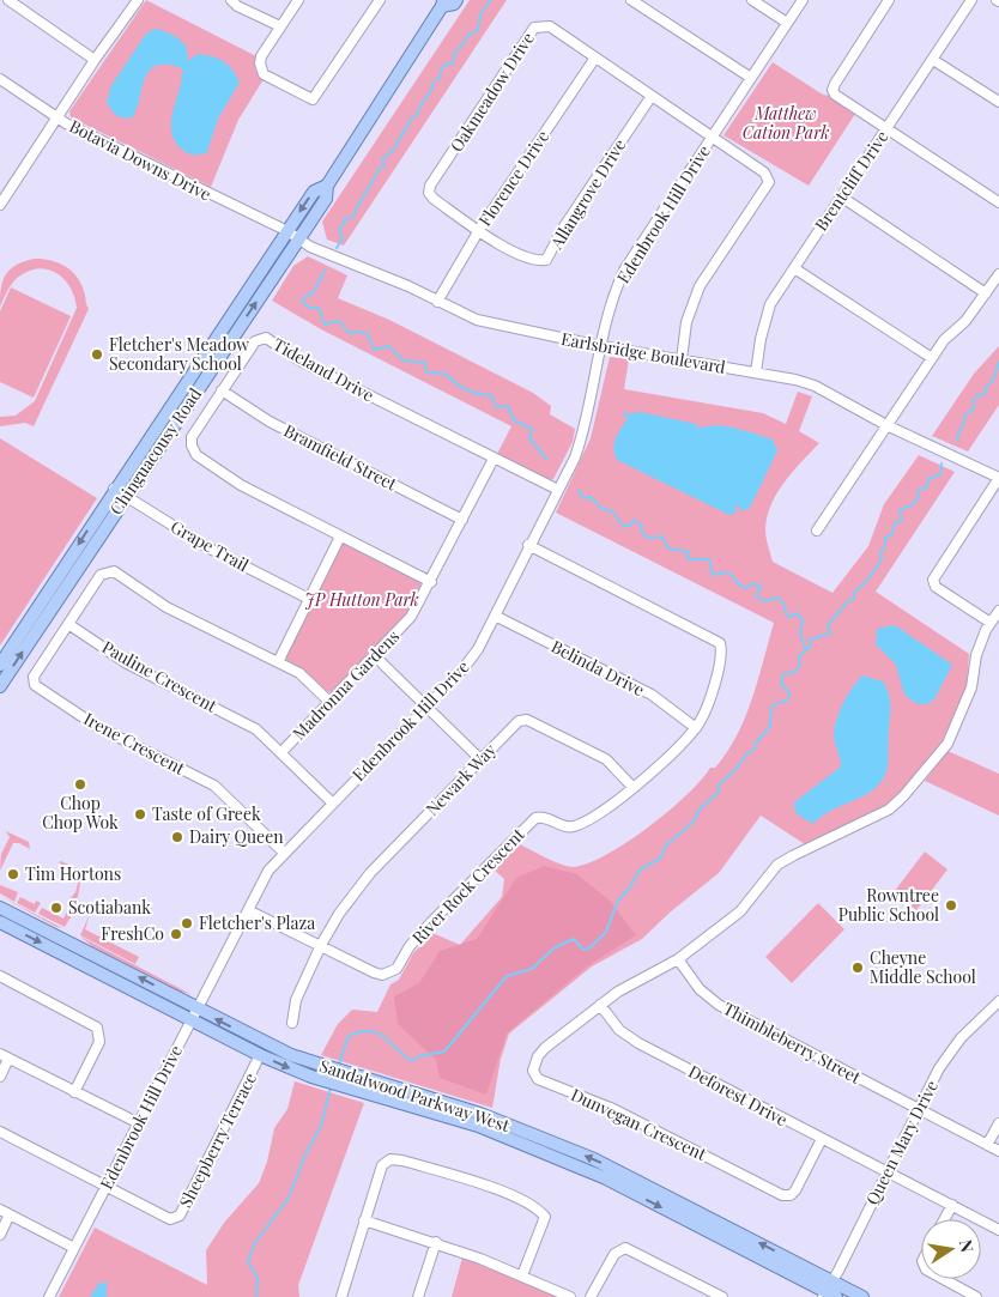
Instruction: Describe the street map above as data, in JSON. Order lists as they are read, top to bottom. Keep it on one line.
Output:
{"streets":{"main road":["Chinguacousy Road","Sandalwood Parkway West"],"street":["Oakmeadow Drive","Botavia Downs Drive","Florence Drive","Brentcliff Drive","Allangrove Drive","Edenbrook Hill Drive","Earlsbridge Boulevard","Tideland Drive","Bramfield Street","Grape Trail","Belinda Drive","Pauline Crescent","Madronna Gardens","Irene Crescent","Newark Way","River Rock Crescent","Thimbleberry Street","Deforest Drive","Dunvegan Crescent","Sheepberry Terrace","Queen Mary Drive"]},"crossings":[["Oakmeadow Drive","Florence Drive"],["Oakmeadow Drive","Allangrove Drive"],["Oakmeadow Drive","Edenbrook Hill Drive"],["Oakmeadow Drive","Earlsbridge Boulevard"],["Botavia Downs Drive","Earlsbridge Boulevard"],["Botavia Downs Drive","Chinguacousy Road"],["Florence Drive","Allangrove Drive"],["Florence Drive","Earlsbridge Boulevard"],["Brentcliff Drive","Earlsbridge Boulevard"],["Edenbrook Hill Drive","Earlsbridge Boulevard"],["Edenbrook Hill Drive","Tideland Drive"],["Edenbrook Hill Drive","Belinda Drive"],["Edenbrook Hill Drive","Pauline Crescent"],["Edenbrook Hill Drive","Irene Crescent"],["Edenbrook Hill Drive","River Rock Crescent"],["Edenbrook Hill Drive","Sandalwood Parkway West"],["Edenbrook Hill Drive","Sheepberry Terrace"],["Earlsbridge Boulevard","Chinguacousy Road"],["Tideland Drive","Bramfield Street"],["Tideland Drive","Madronna Gardens"],["Chinguacousy Road","Grape Trail"],["Bramfield Street","Madronna Gardens"],["Belinda Drive","River Rock Crescent"],["Pauline Crescent","Madronna Gardens"],["Pauline Crescent","Irene Crescent"],["Newark Way","River Rock Crescent"],["Thimbleberry Street","Dunvegan Crescent"],["Thimbleberry Street","Queen Mary Drive"],["Sandalwood Parkway West","Sheepberry Terrace"],["Sandalwood Parkway West","Queen Mary Drive"],["Deforest Drive","Dunvegan Crescent"],["Deforest Drive","Queen Mary Drive"]],"parks":["Matthew Cation Park","JP Hutton Park"],"places":["Fletcher's Meadow Secondary School","Chop Chop Wok","Taste of Greek","Dairy Queen","Tim Hortons","Rowntree Public School","Scotiabank","Fletcher's Plaza","FreshCo","Cheyne Middle School"],"north":"right"}
